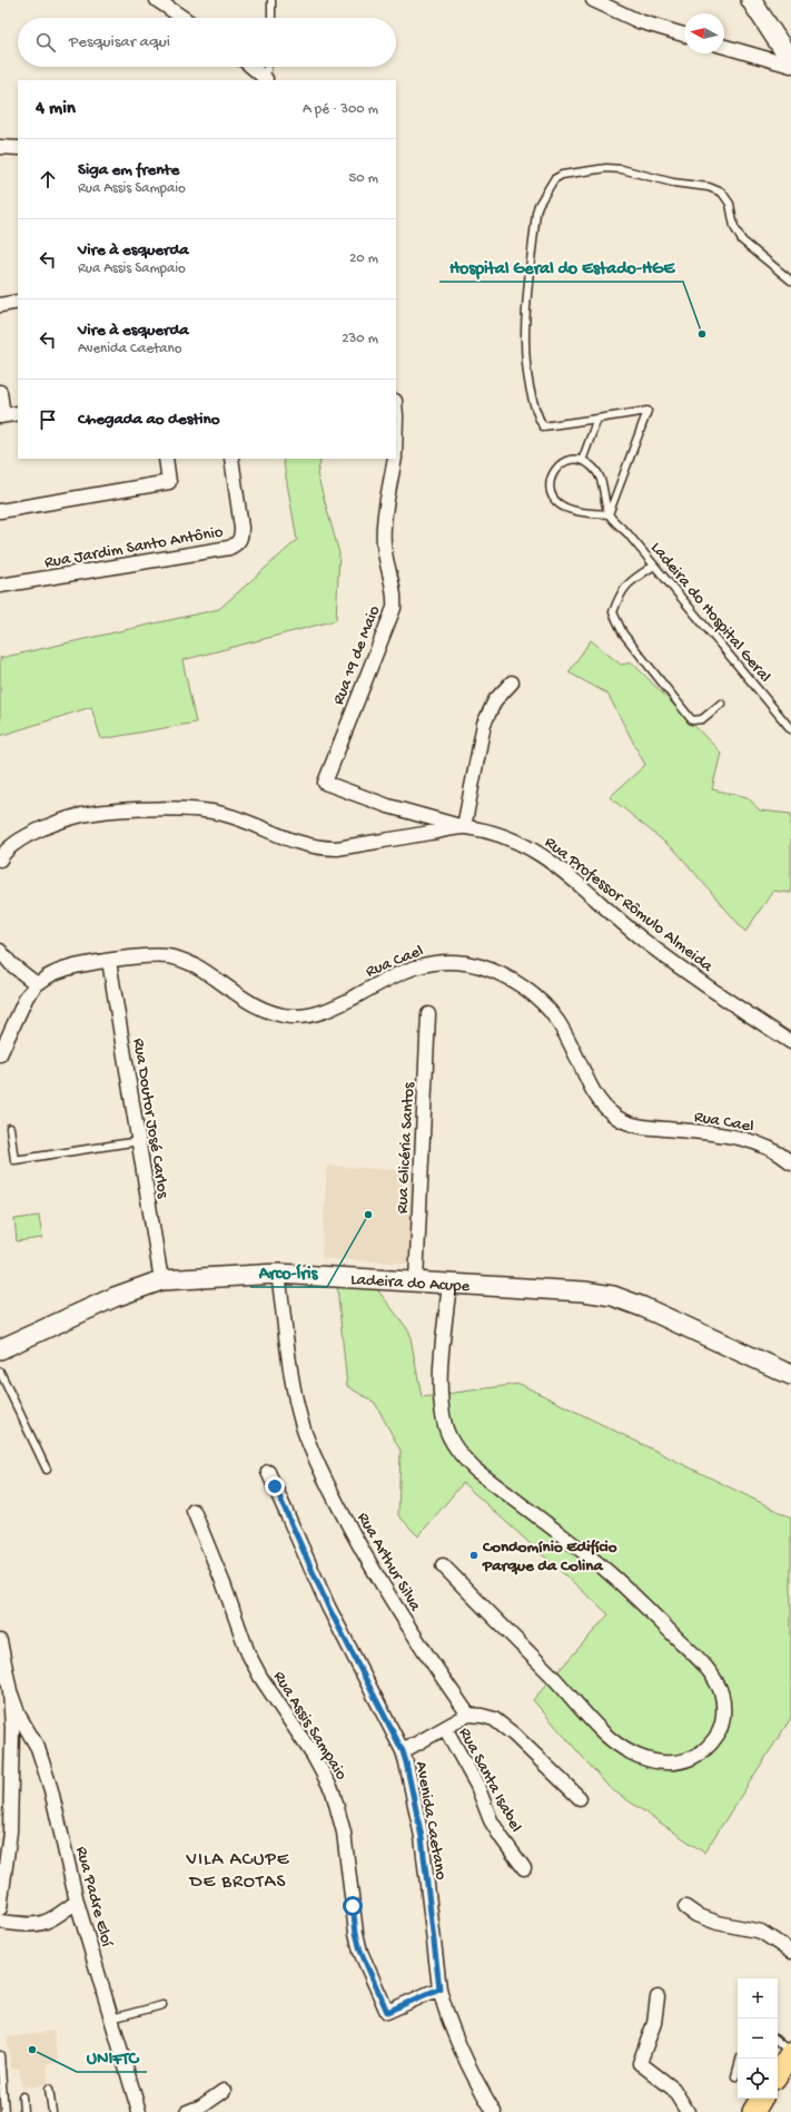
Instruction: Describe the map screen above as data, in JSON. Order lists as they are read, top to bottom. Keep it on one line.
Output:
{"streets":{"street":["Rua Jardim Santo Antônio","Rua 19 de Maio","Rua Professor Rômulo Almeida","Rua Cael","Rua Doutor José Carlos","Rua Glicéria Santos","Ladeira do Acupe","Rua Arthur Silva","Rua Assis Sampaio","Rua Santa Isabel","Avenida Caetano","Rua Padre Eloí"],"lane":["Ladeira do Hospital Geral"]},"crossings":[["Rua 19 de Maio","Rua Professor Rômulo Almeida"],["Rua Cael","Rua Doutor José Carlos"],["Rua Doutor José Carlos","Ladeira do Acupe"],["Rua Glicéria Santos","Ladeira do Acupe"],["Ladeira do Acupe","Rua Arthur Silva"],["Rua Assis Sampaio","Avenida Caetano"]],"districts":["VILA ACUPE DE BROTAS"],"places":["Hospital Geral do Estado-HGE","Arco-Íris","Condomínio Edifício Parque da Colina","UNIFTC"],"north":"left","page":{"search":"Pesquisar aqui","heading":["4 min","A pé · 300 m"],"list":[["Siga em frente","Rua Assis Sampaio","50 m"],["Vire à esquerda","Rua Assis Sampaio","20 m"],["Vire à esquerda","Avenida Caetano","230 m"],"Chegada ao destino"],"map_buttons":["+","−"]}}
